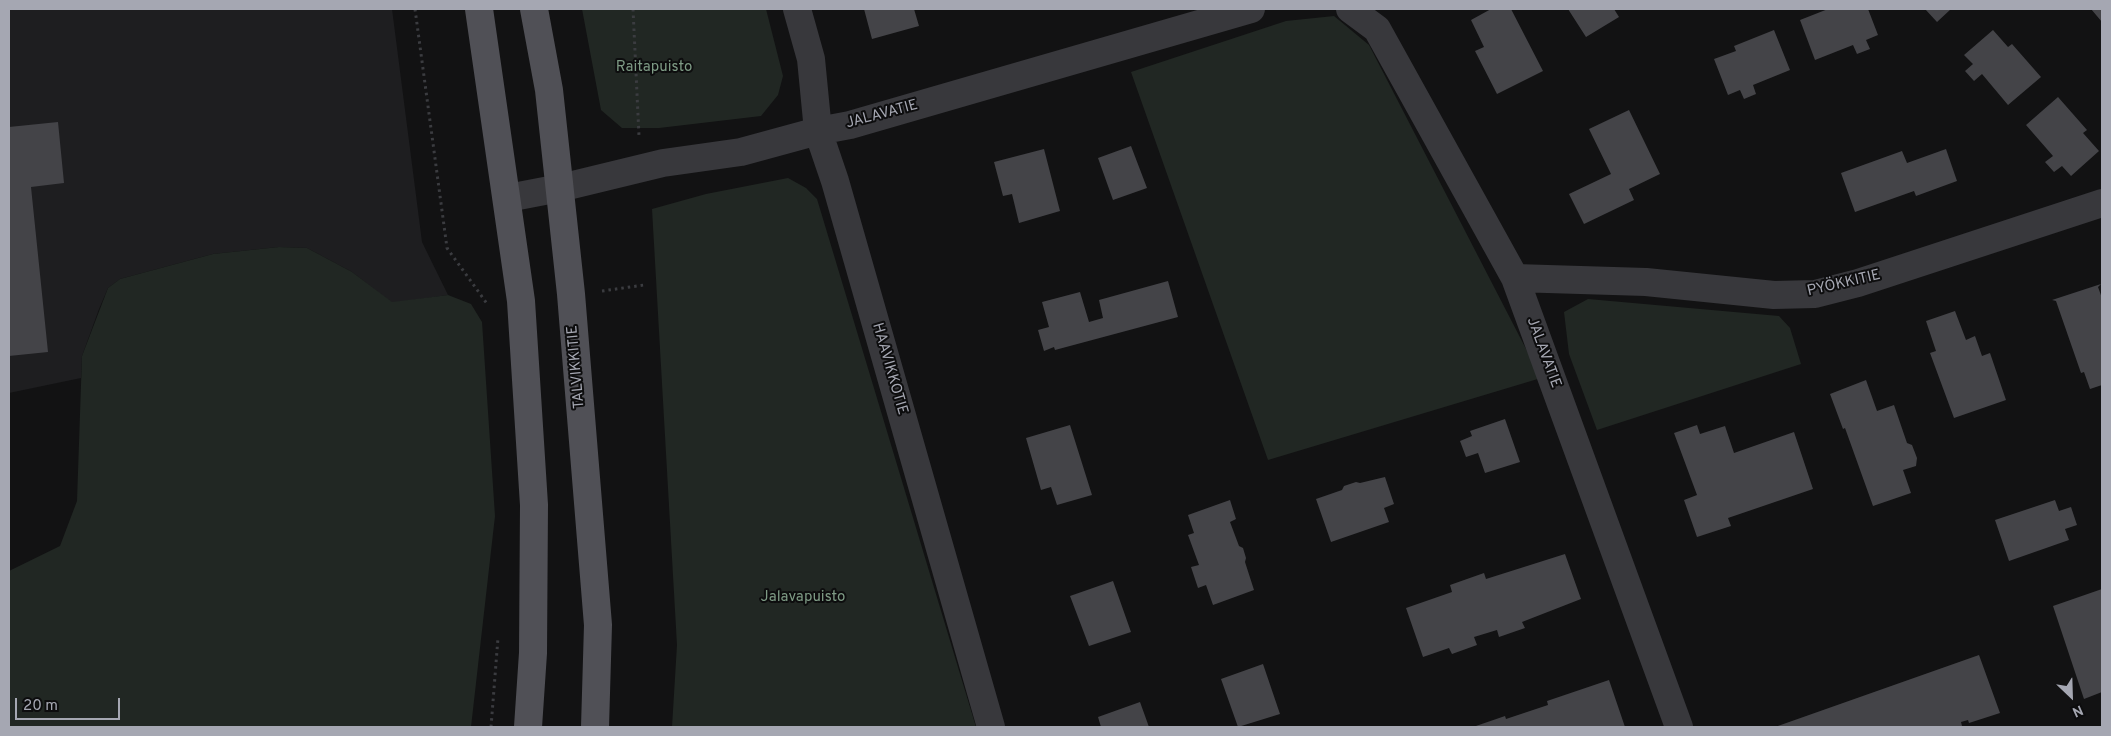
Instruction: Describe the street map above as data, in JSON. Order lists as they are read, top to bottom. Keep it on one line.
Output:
{"streets":{"main road":["TALVIKKITIE"],"street":["JALAVATIE","PYÖKKITIE","HAAVIKKOTIE"]},"crossings":[["JALAVATIE","PYÖKKITIE"],["JALAVATIE","TALVIKKITIE"],["JALAVATIE","HAAVIKKOTIE"]],"parks":["Raitapuisto","Jalavapuisto"],"scale_bar":"20 m","north":"bottom right"}
